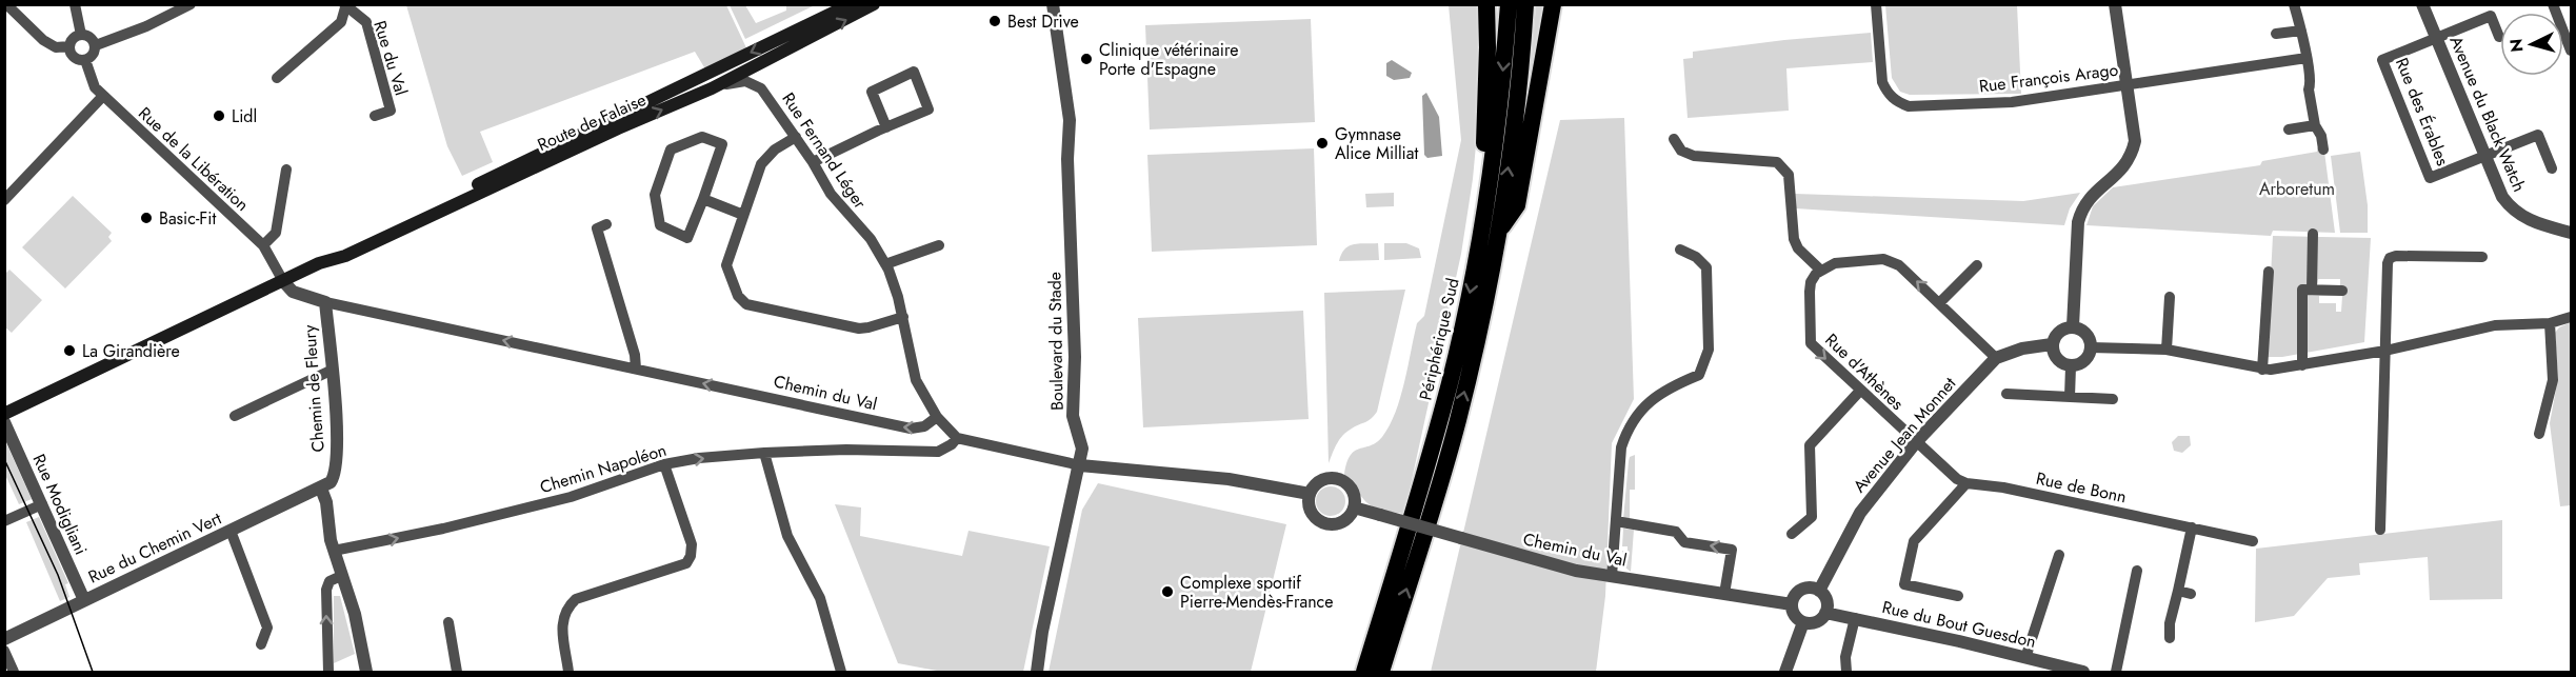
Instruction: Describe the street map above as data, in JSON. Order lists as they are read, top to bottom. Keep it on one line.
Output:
{"streets":{"highway":["Périphérique Sud"],"main road":["Route de Falaise"],"street":["Rue du Val","Rue François Arago","Rue des Érables","Avenue du Black Watch","Rue Fernand Léger","Rue de la Libération","Boulevard du Stade","Rue d'Athènes","Chemin de Fleury","Chemin du Val","Avenue Jean Monnet","Chemin Napoléon","Rue de Bonn","Rue Modigliani","Rue du Chemin Vert","Rue du Bout Guesdon"]},"crossings":[["Rue des Érables","Avenue du Black Watch"],["Route de Falaise","Rue Fernand Léger"],["Route de Falaise","Rue de la Libération"],["Route de Falaise","Chemin de Fleury"],["Rue Fernand Léger","Chemin du Val"],["Rue de la Libération","Chemin de Fleury"],["Rue d'Athènes","Avenue Jean Monnet"],["Chemin de Fleury","Chemin du Val"],["Chemin de Fleury","Rue du Chemin Vert"],["Chemin du Val","Avenue Jean Monnet"],["Chemin du Val","Rue du Bout Guesdon"],["Avenue Jean Monnet","Rue du Bout Guesdon"],["Rue Modigliani","Rue du Chemin Vert"]],"one_way":["Rue d'Athènes","Chemin du Val","Chemin Napoléon"],"parks":["Arboretum"],"places":["Best Drive","Clinique vétérinaire Porte d'Espagne","Lidl","Gymnase Alice Milliat","Basic-Fit","La Girandière","Complexe sportif Pierre-Mendès-France"],"north":"left"}
